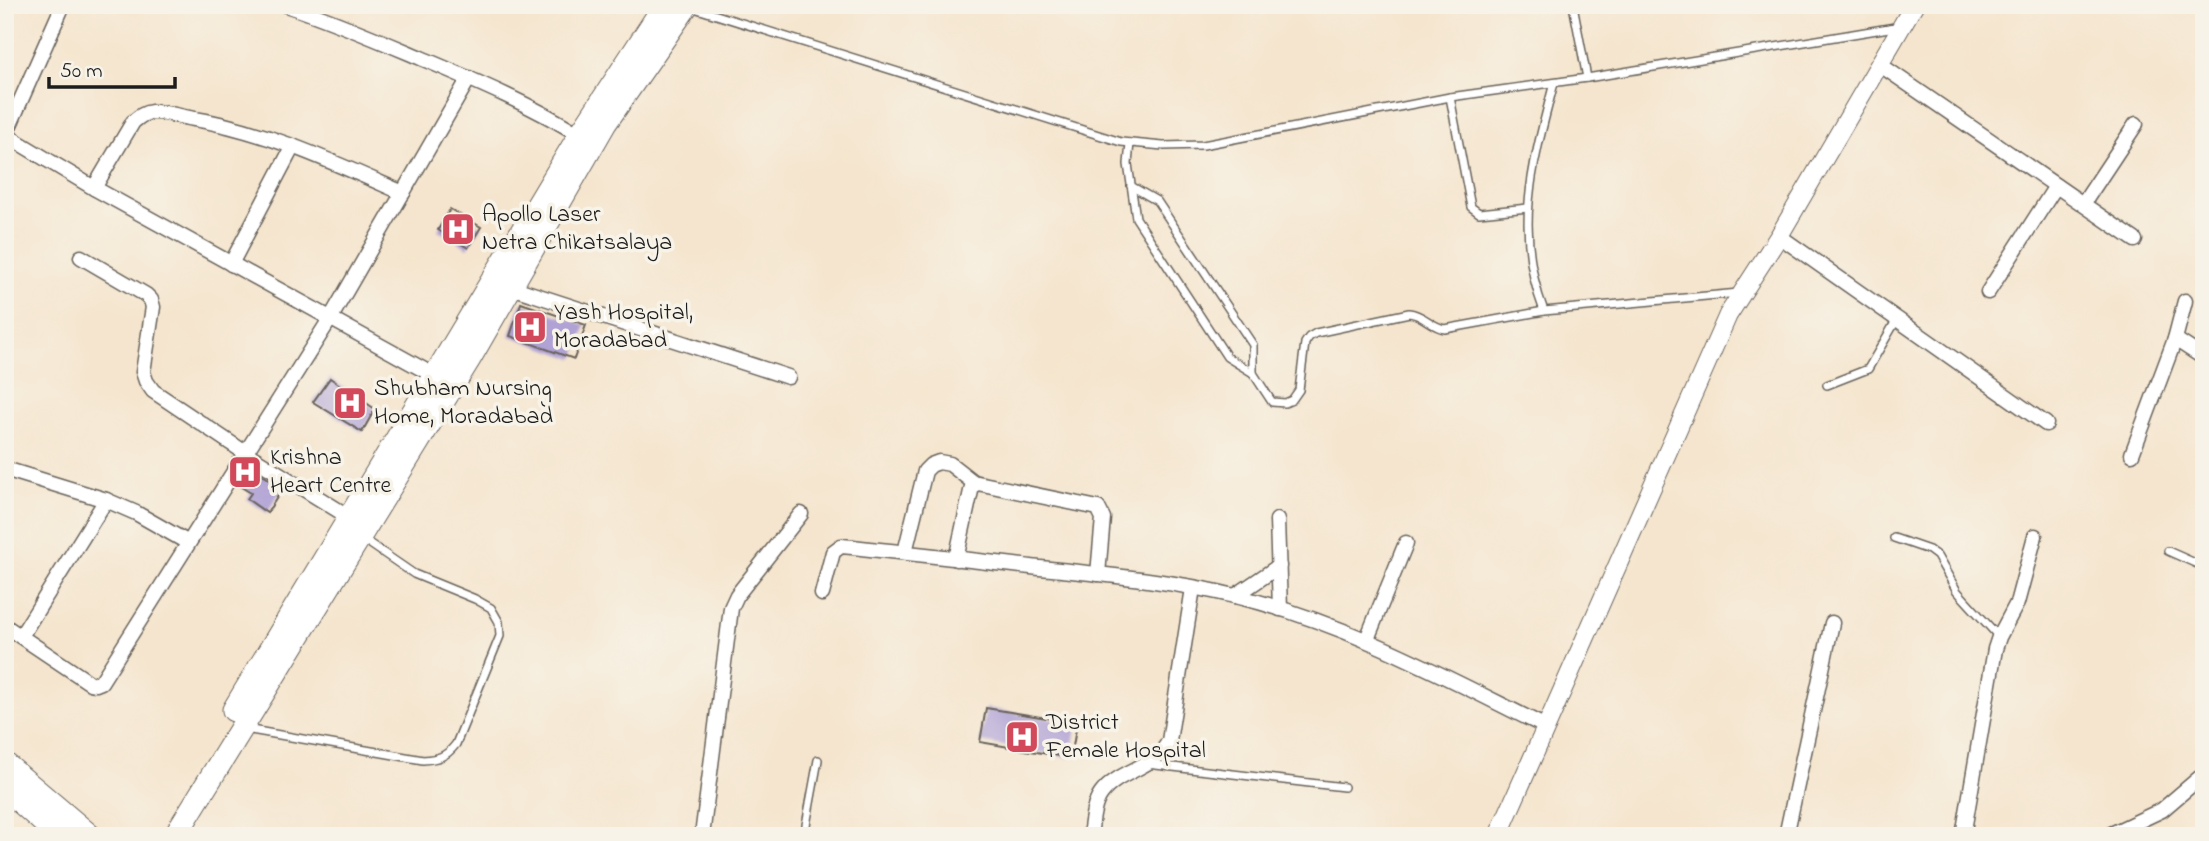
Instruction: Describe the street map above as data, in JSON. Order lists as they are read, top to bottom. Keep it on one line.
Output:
{"places":{"hospital":["Apollo Laser Netra Chikatsalaya","Yash Hospital, Moradabad","Shubham Nursing Home, Moradabad","Krishna Heart Centre","District Female Hospital"]},"scale_bar":"50 m"}
